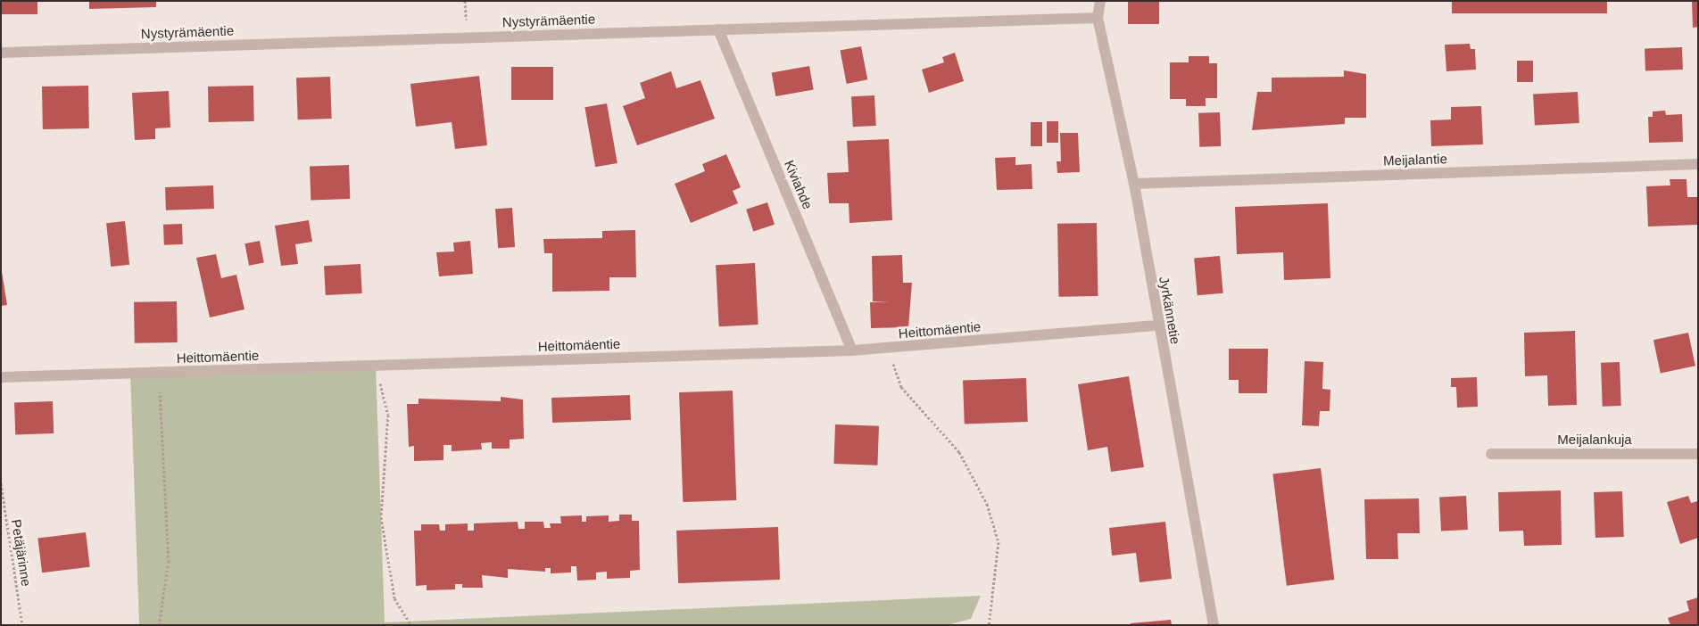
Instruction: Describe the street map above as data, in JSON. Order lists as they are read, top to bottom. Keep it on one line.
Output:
{"streets":{"street":["Nystyrämäentie","Meijalantie","Kiviahde","Jyrkännetie","Heittomäentie","Meijalankuja"],"path":["Petäjärinne"]},"crossings":[["Nystyrämäentie","Kiviahde"],["Nystyrämäentie","Jyrkännetie"],["Meijalantie","Jyrkännetie"],["Kiviahde","Heittomäentie"],["Jyrkännetie","Heittomäentie"]]}
